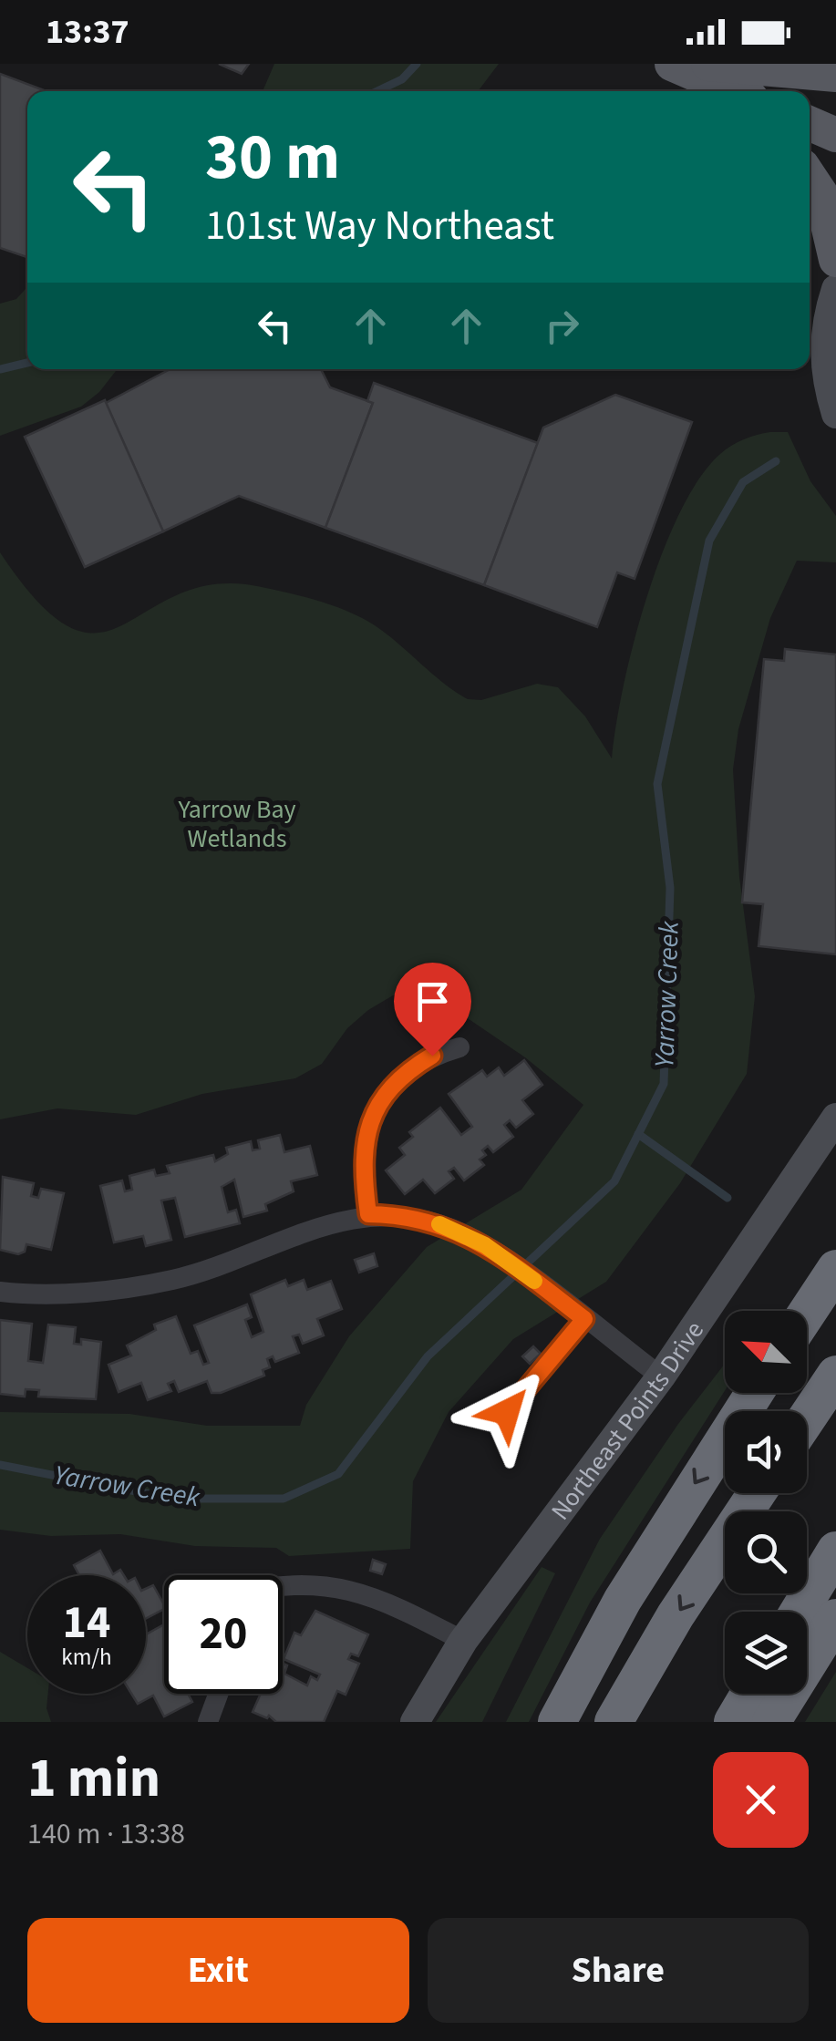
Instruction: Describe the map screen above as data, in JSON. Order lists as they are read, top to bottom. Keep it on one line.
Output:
{"streets":{"street":["Northeast Points Drive"]},"water":["Yarrow Creek"],"parks":["Yarrow Bay Wetlands"],"north":"top left","page":{"status":"13:37","turn":["30 m","101st Way Northeast"],"speed":"14 km/h","limit":"20","heading":["1 min","140 m · 13:38"],"buttons":["Exit","Share"]}}
